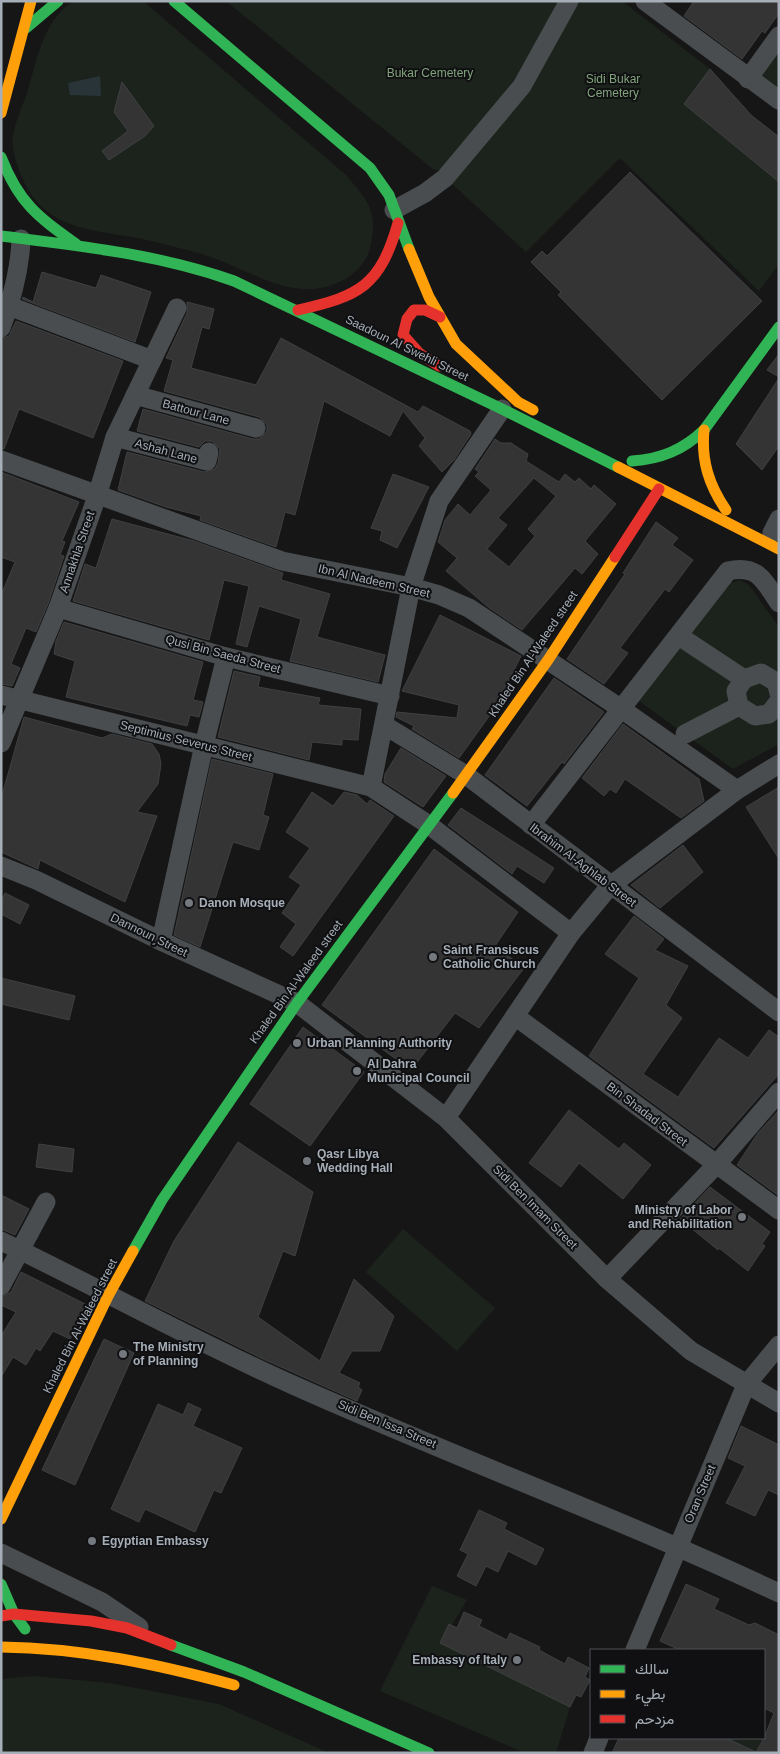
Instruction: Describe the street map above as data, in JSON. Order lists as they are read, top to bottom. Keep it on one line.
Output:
{"streets":{"main road":["Saadoun Al Swehli Street","Khaled Bin Al-Waleed street"],"street":["Battour Lane","Ashah Lane","Annakhla Street","Ibn Al Nadeem Street","Qusi Bin Saeda Street","Septimius Severus Street","Ibrahim Al-Aghlab Street","Dannoun ٍStreet","Bin Shadad Street","Sidi Ben Imam Street","Sidi Ben Issa Street","Oran Street"]},"crossings":[["Saadoun Al Swehli Street","Khaled Bin Al-Waleed street"],["Battour Lane","Annakhla Street"],["Ashah Lane","Annakhla Street"],["Annakhla Street","Ibn Al Nadeem Street"],["Annakhla Street","Qusi Bin Saeda Street"],["Annakhla Street","Septimius Severus Street"],["Ibn Al Nadeem Street","Khaled Bin Al-Waleed street"],["Khaled Bin Al-Waleed street","Septimius Severus Street"],["Khaled Bin Al-Waleed street","Ibrahim Al-Aghlab Street"],["Khaled Bin Al-Waleed street","Dannoun ٍStreet"],["Khaled Bin Al-Waleed street","Sidi Ben Imam Street"],["Khaled Bin Al-Waleed street","Sidi Ben Issa Street"],["Dannoun ٍStreet","Sidi Ben Imam Street"],["Sidi Ben Imam Street","Oran Street"],["Sidi Ben Issa Street","Oran Street"]],"parks":["Bukar Cemetery","Sidi Bukar Cemetery"],"places":["Danon Mosque","Saint Fransiscus Catholic Church","Urban Planning Authority","Al Dahra Municipal Council","Qasr Libya Wedding Hall","Ministry of Labor and Rehabilitation","The Ministry of Planning","Egyptian Embassy","Embassy of Italy"],"legend":["سالك","بطيء","مزدحم"]}
